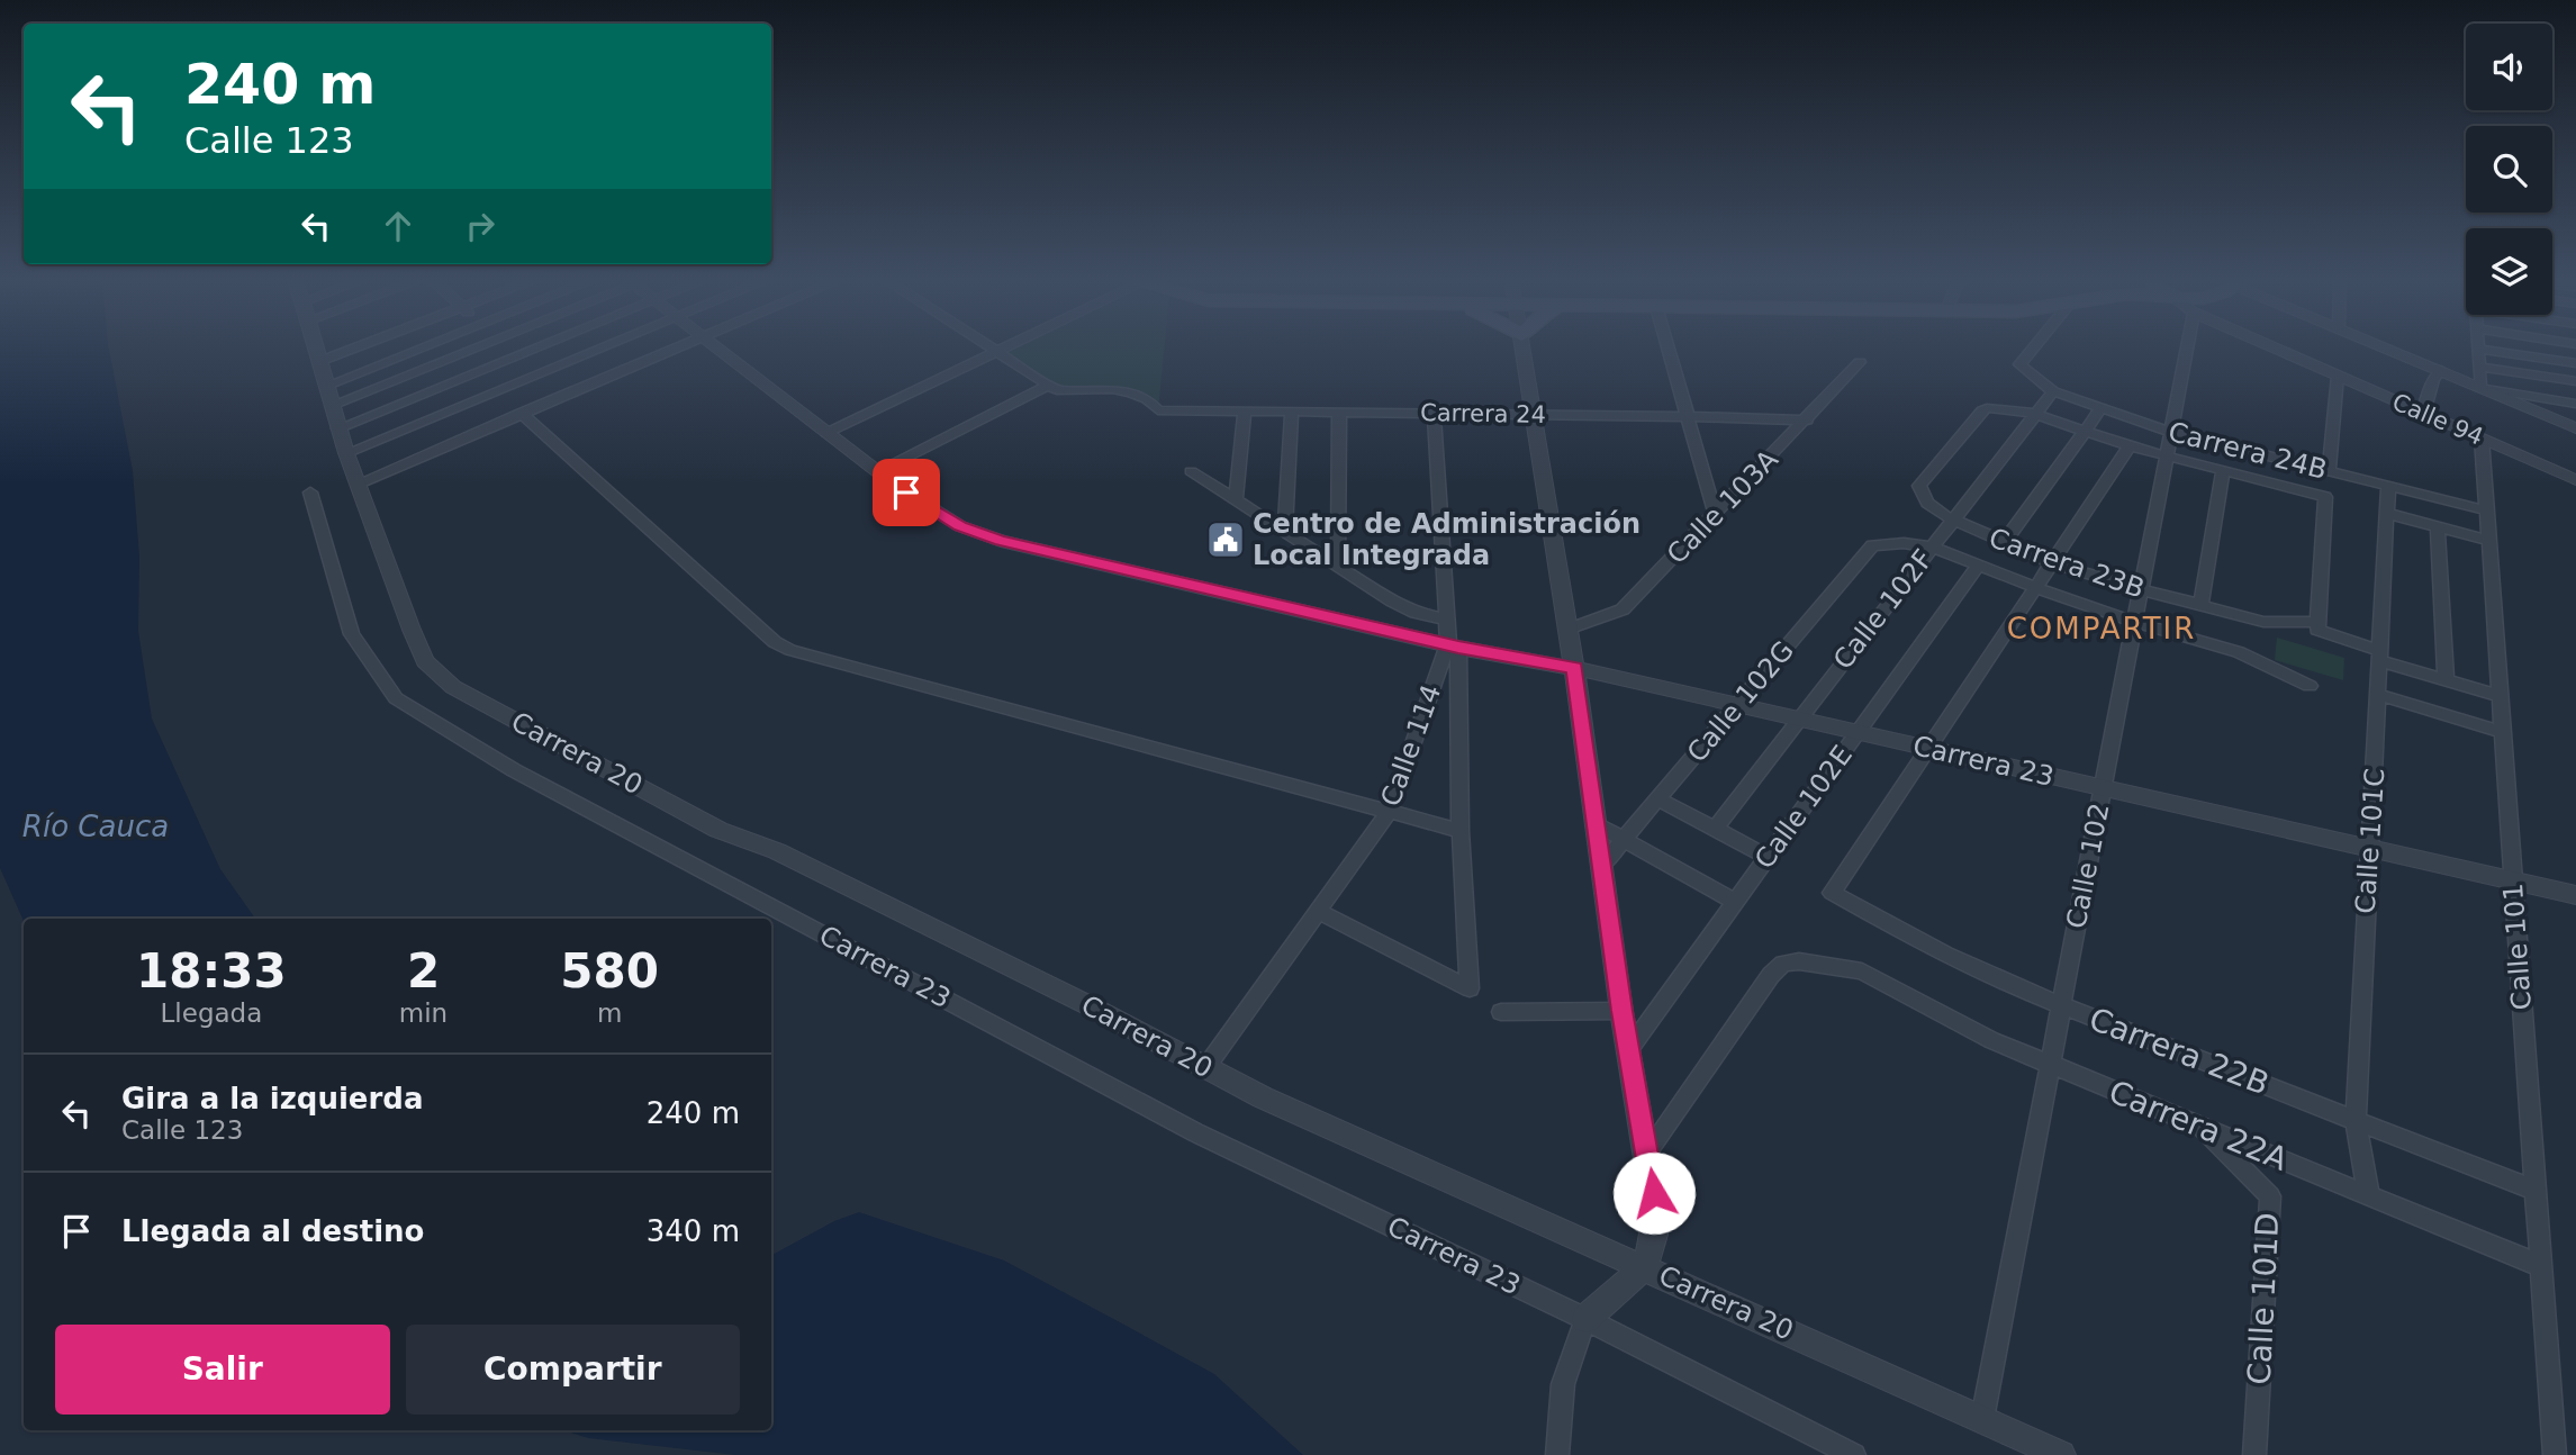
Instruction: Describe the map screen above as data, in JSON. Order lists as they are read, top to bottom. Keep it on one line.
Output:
{"streets":{"street":["Carrera 24","Calle 94","Carrera 24B","Calle 103A","Carrera 23B","Calle 102F","Calle 102G","Calle 114","Carrera 20","Carrera 23","Calle 102E","Calle 101C","Calle 102","Calle 101","Carrera 22B","Carrera 22A","Calle 101D"]},"crossings":[["Carrera 24","Calle 103A"],["Carrera 24","Calle 114"],["Calle 94","Calle 101"],["Carrera 24B","Calle 102F"],["Carrera 24B","Calle 101C"],["Carrera 24B","Calle 102"],["Carrera 24B","Calle 101"],["Carrera 23B","Calle 102F"],["Carrera 23B","Calle 101C"],["Carrera 23B","Calle 102"],["Carrera 23B","Calle 101"],["Calle 102F","Calle 102G"],["Calle 102F","Carrera 23"],["Calle 102G","Carrera 23"],["Calle 114","Carrera 20"],["Calle 114","Carrera 23"],["Carrera 20","Calle 102"],["Carrera 23","Calle 102E"],["Carrera 23","Calle 101C"],["Carrera 23","Calle 102"],["Carrera 23","Calle 101"],["Carrera 23","Carrera 22B"],["Calle 101C","Carrera 22B"],["Calle 101C","Carrera 22A"],["Calle 102","Carrera 22B"],["Calle 102","Carrera 22A"],["Calle 101","Carrera 22B"],["Calle 101","Carrera 22A"],["Carrera 22A","Calle 101D"]],"districts":["COMPARTIR"],"water":["Río Cauca"],"places":{"public building":["Centro de Administración Local Integrada"]},"page":{"turn":["240 m","Calle 123"],"eta":["18:33","Llegada","2","min","580","m"],"list":[{"name":"Gira a la izquierda","note":"Calle 123","value":"240 m"},{"name":"Llegada al destino","value":"340 m"}],"buttons":["Salir","Compartir"]}}
